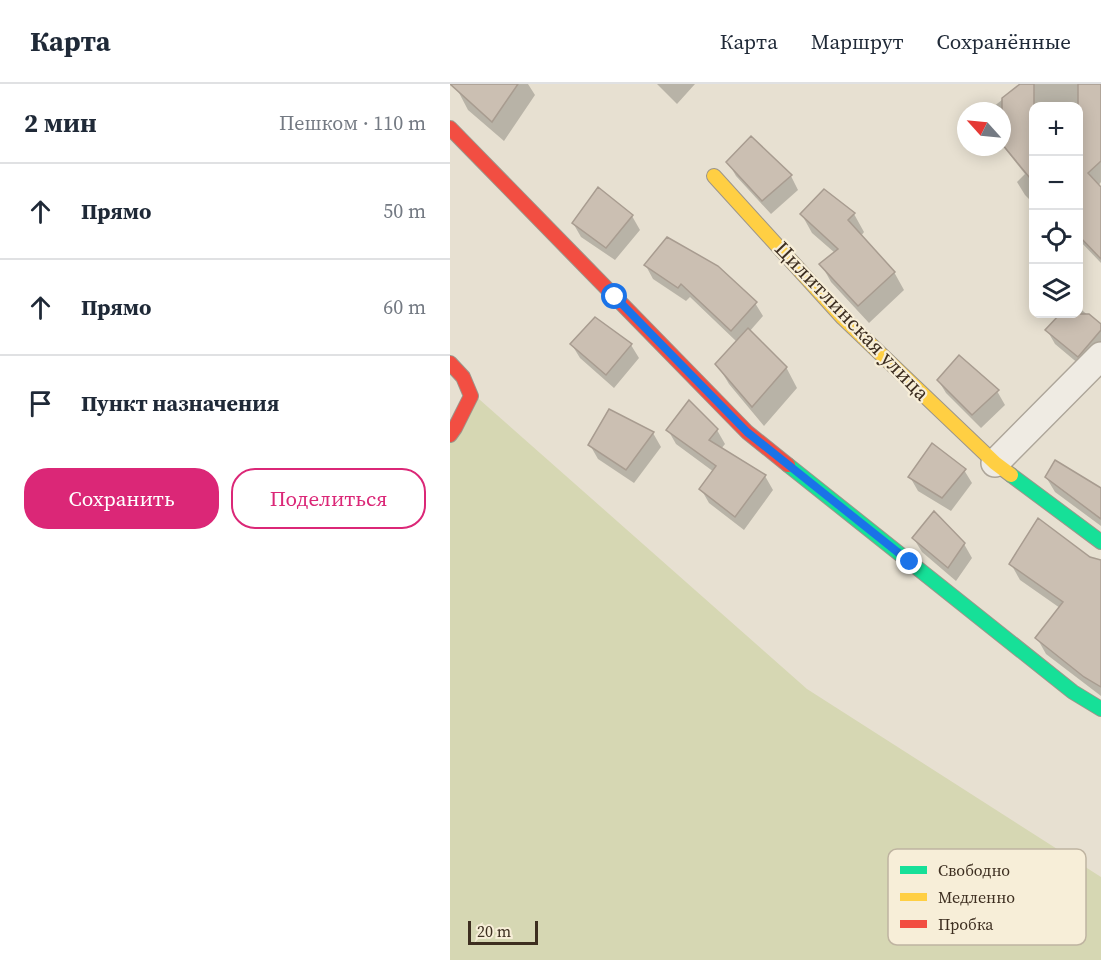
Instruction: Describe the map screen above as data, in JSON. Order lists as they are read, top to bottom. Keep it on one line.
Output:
{"streets":{"street":["Цилитлинская улица"]},"legend":["Свободно","Медленно","Пробка"],"scale_bar":"20 m","north":"top left","page":{"header":"Карта","nav":["Карта","Маршрут","Сохранённые"],"heading":["2 мин","Пешком · 110 m"],"map_buttons":["+","−"],"list":[["Прямо","50 m"],["Прямо","60 m"],"Пункт назначения"],"buttons":["Сохранить","Поделиться"],"scale":"20 m"}}
